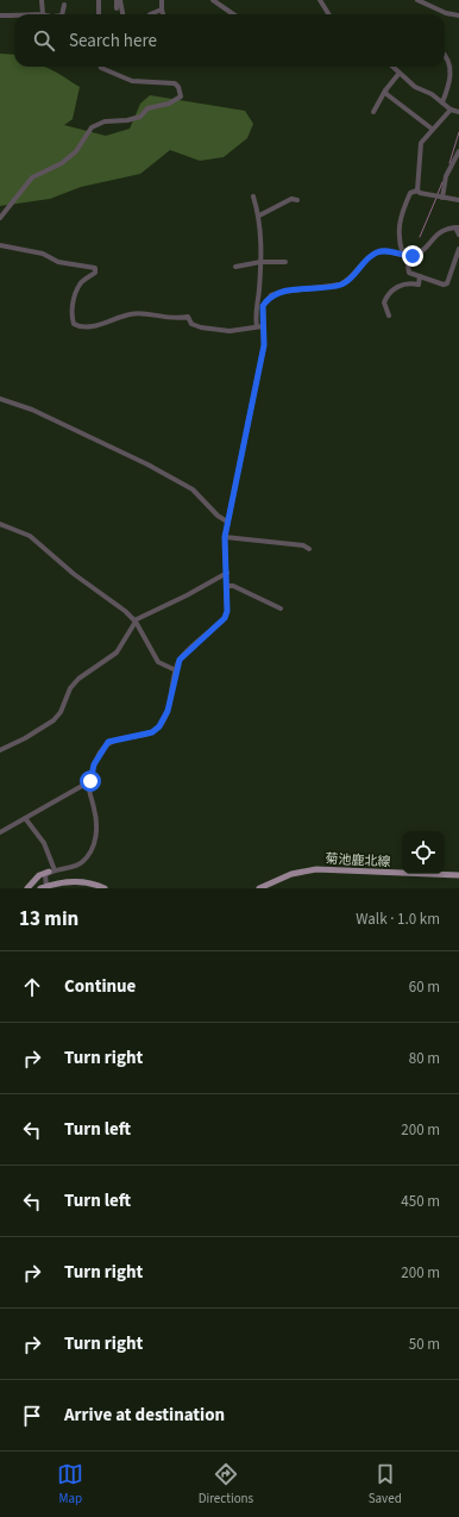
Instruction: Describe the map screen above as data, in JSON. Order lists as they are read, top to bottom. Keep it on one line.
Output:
{"streets":{"main road":["菊池鹿北線"]},"page":{"search":"Search here","heading":["13 min","Walk · 1.0 km"],"list":[["Continue","60 m"],["Turn right","80 m"],["Turn left","200 m"],["Turn left","450 m"],["Turn right","200 m"],["Turn right","50 m"],"Arrive at destination"],"nav":["Map","Directions","Saved"]}}
